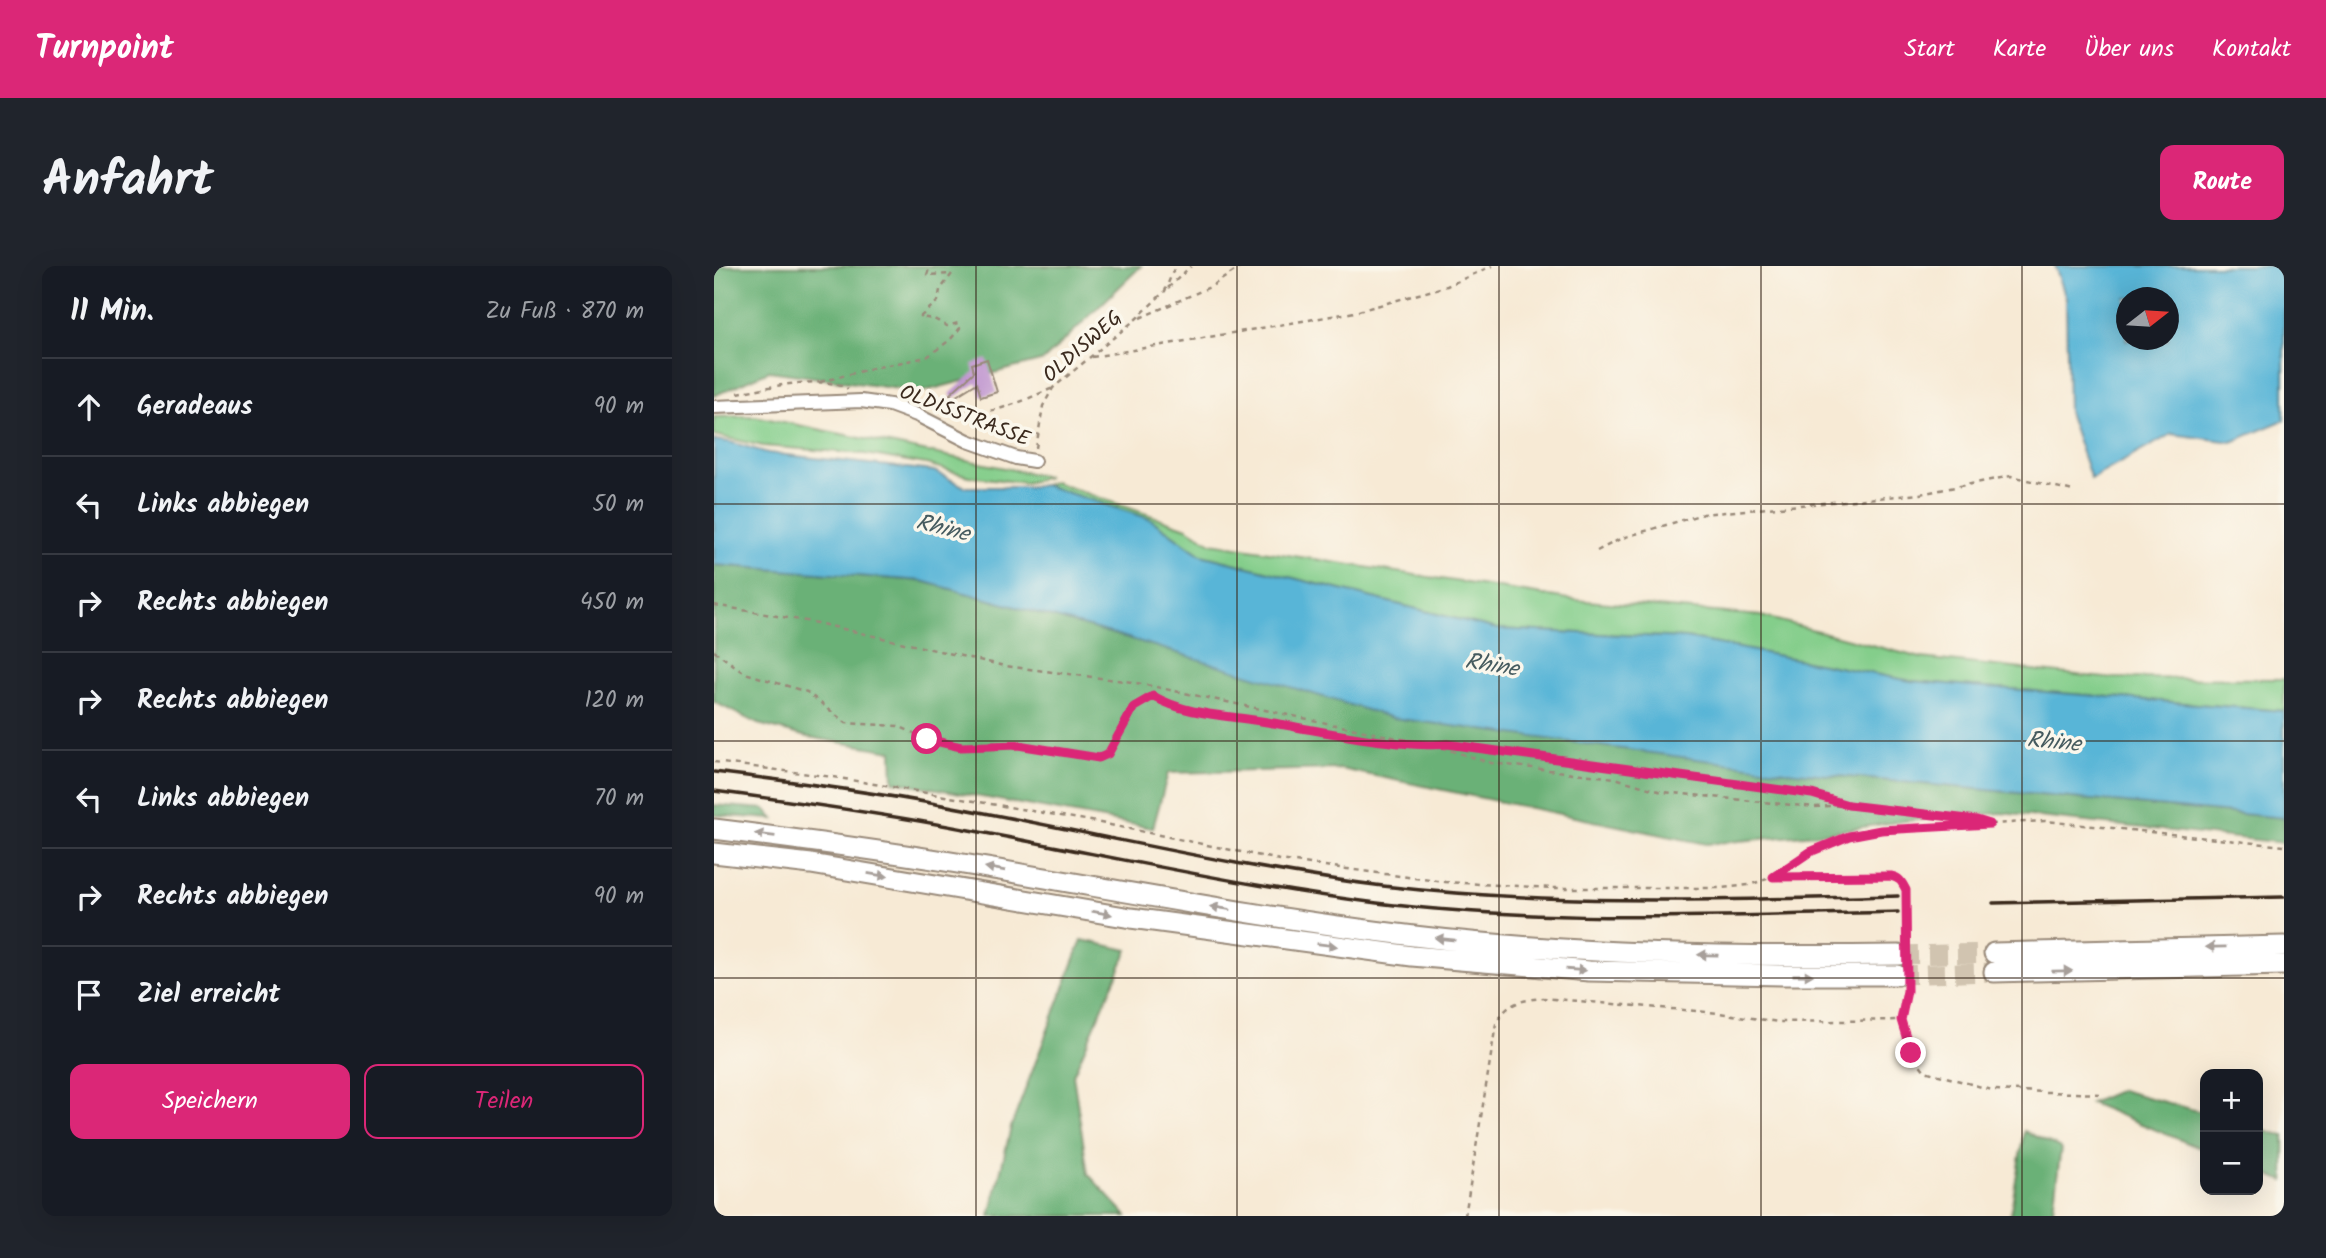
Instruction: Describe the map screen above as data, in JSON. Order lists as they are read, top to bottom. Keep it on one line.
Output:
{"streets":{"lane":["OLDISSTRASSE"],"path":["OLDISWEG"]},"crossings":[["OLDISWEG","OLDISSTRASSE"]],"water":["Rhine"],"north":"right","page":{"header":"Turnpoint","nav":["Start","Karte","Über uns","Kontakt"],"title":"Anfahrt","buttons":["Route",["Speichern","Teilen"]],"heading":["11 Min.","Zu Fuß · 870 m"],"list":[["Geradeaus","90 m"],["Links abbiegen","50 m"],["Rechts abbiegen","450 m"],["Rechts abbiegen","120 m"],["Links abbiegen","70 m"],["Rechts abbiegen","90 m"],"Ziel erreicht"],"map_buttons":["+","−"]}}
